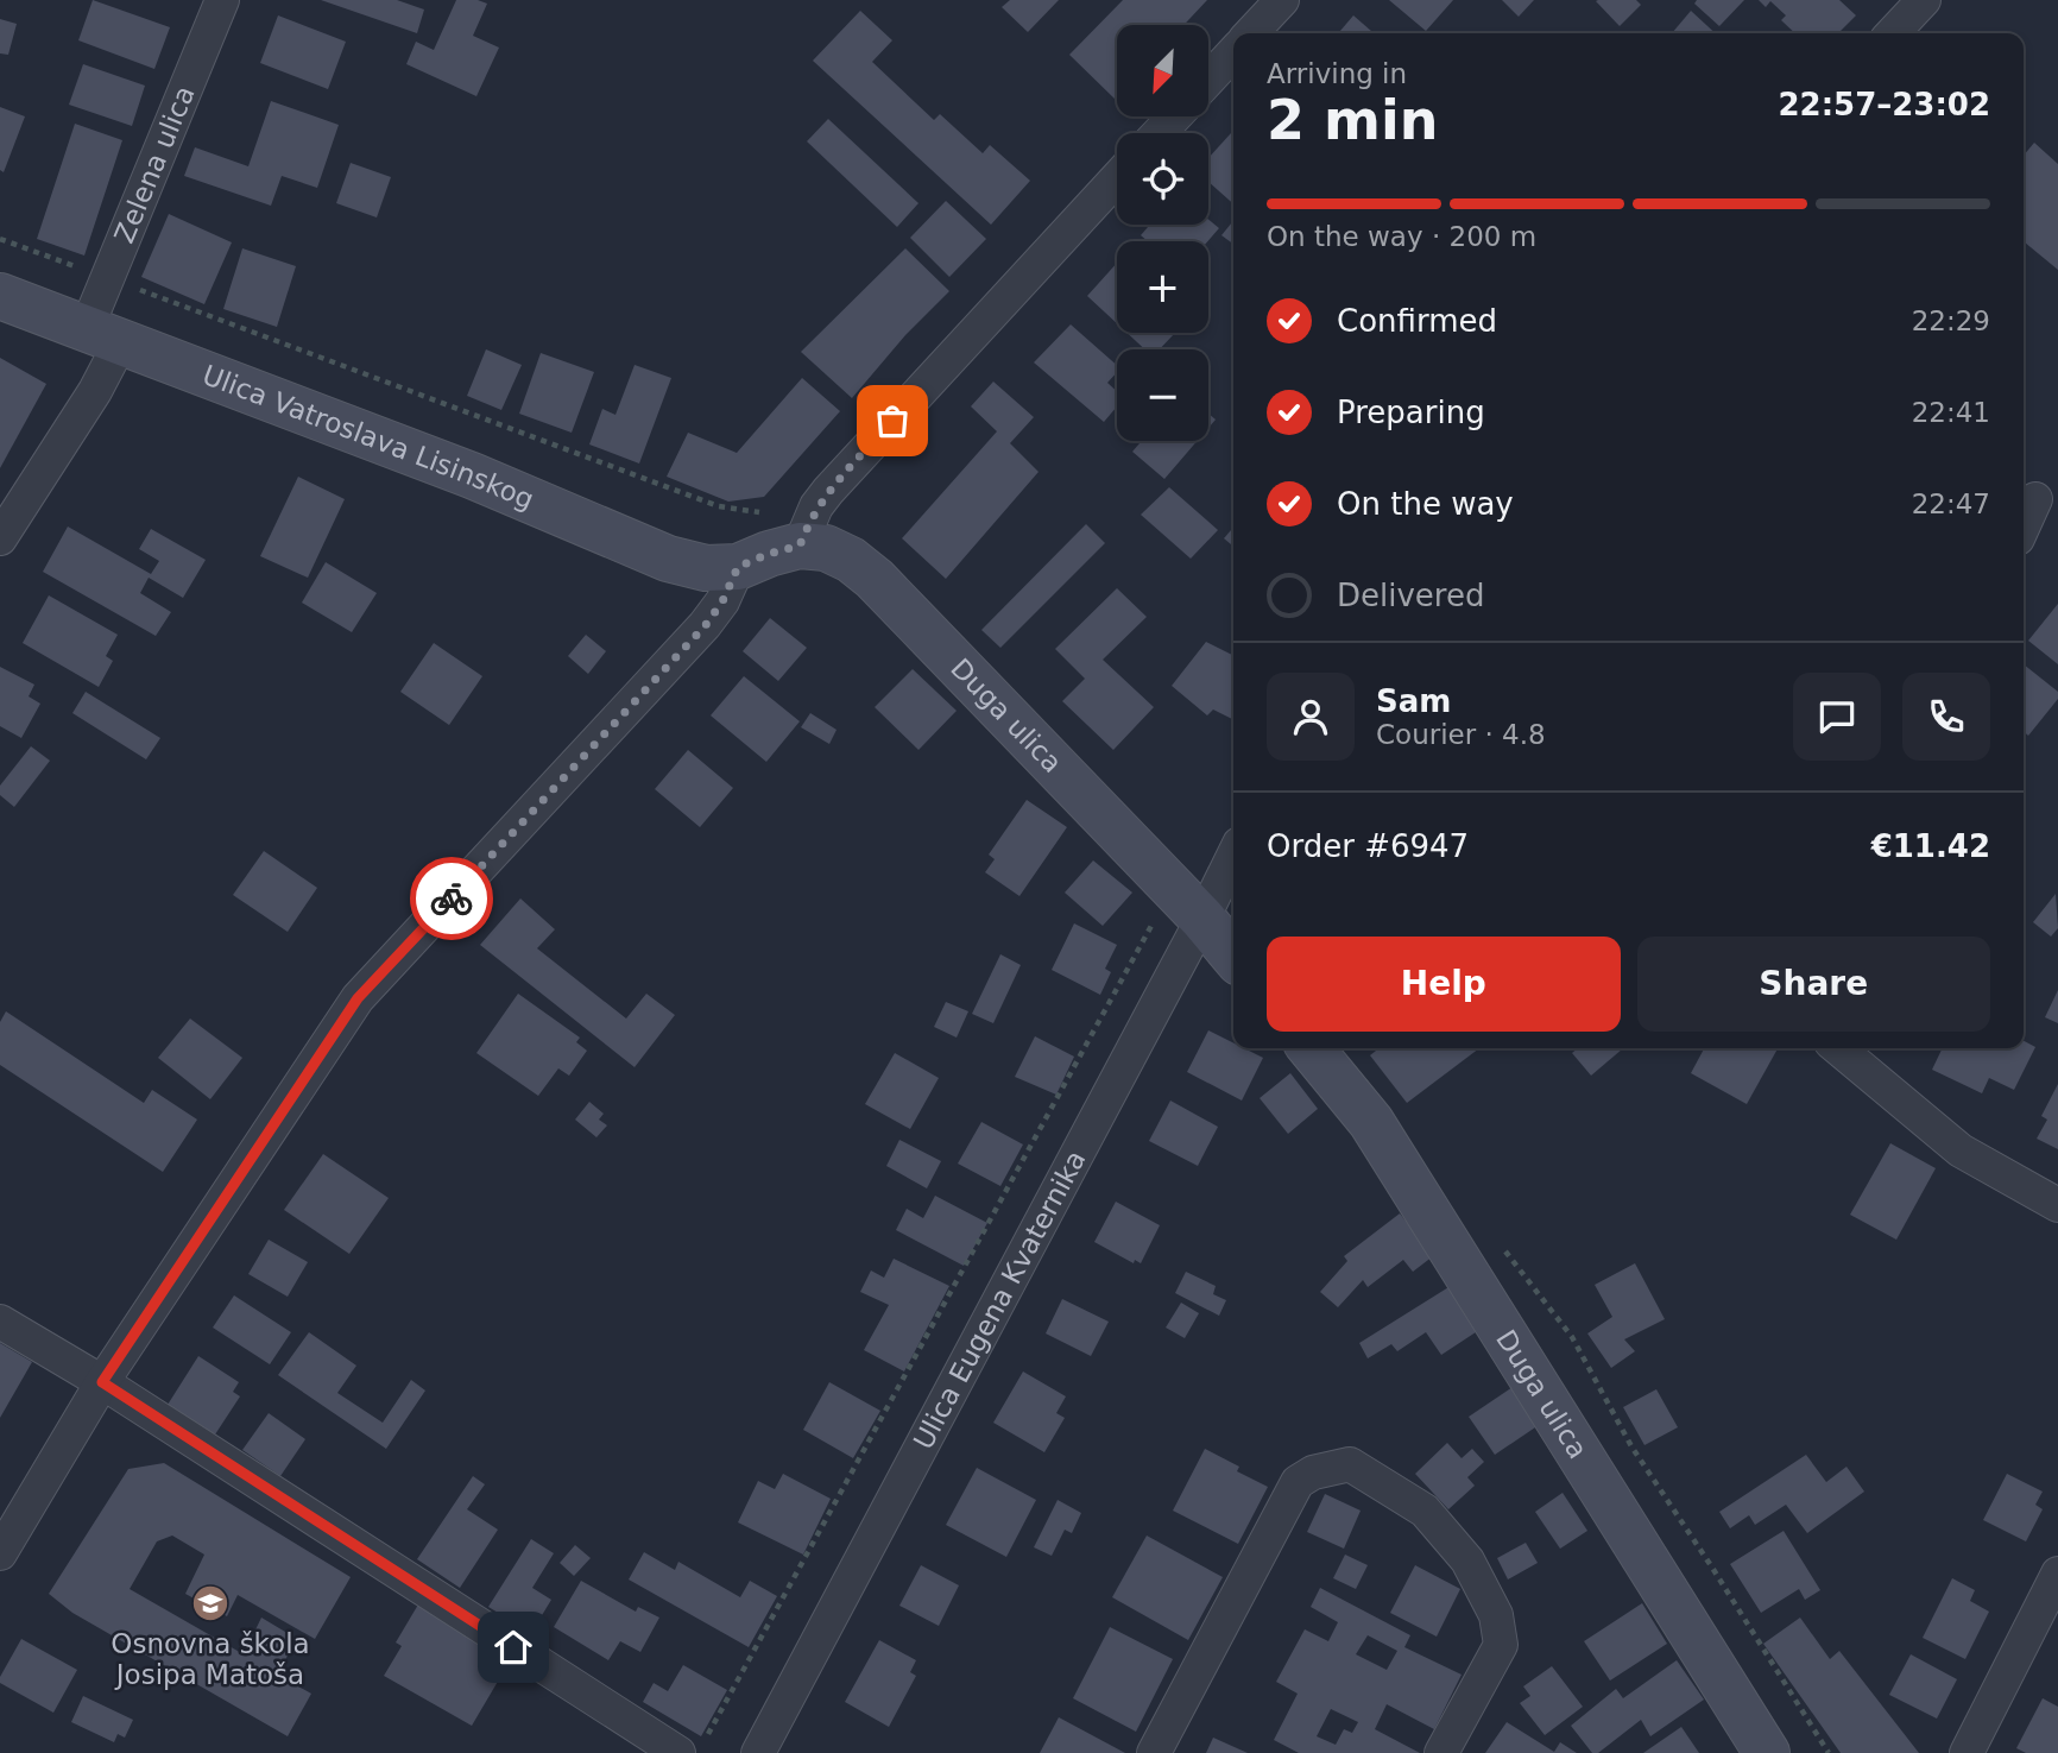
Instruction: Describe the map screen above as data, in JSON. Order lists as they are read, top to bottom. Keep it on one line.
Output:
{"streets":{"main road":["Ulica Vatroslava Lisinskog","Duga ulica"],"street":["Zelena ulica","Ulica Eugena Kvaternika"]},"crossings":[["Zelena ulica","Ulica Vatroslava Lisinskog"],["Ulica Vatroslava Lisinskog","Duga ulica"],["Duga ulica","Ulica Eugena Kvaternika"]],"places":{"school or university":["Osnovna škola Josipa Matoša"]},"north":"bottom left","page":{"map_buttons":["+","−"],"heading":["2 min","Arriving in","22:57–23:02"],"panel":["Sam","Courier · 4.8","Order #6947","€11.42"],"bar":"On the way · 200 m","list":[["Confirmed","22:29"],["Preparing","22:41"],["On the way","22:47"],"Delivered"],"buttons":["Help","Share"]}}
